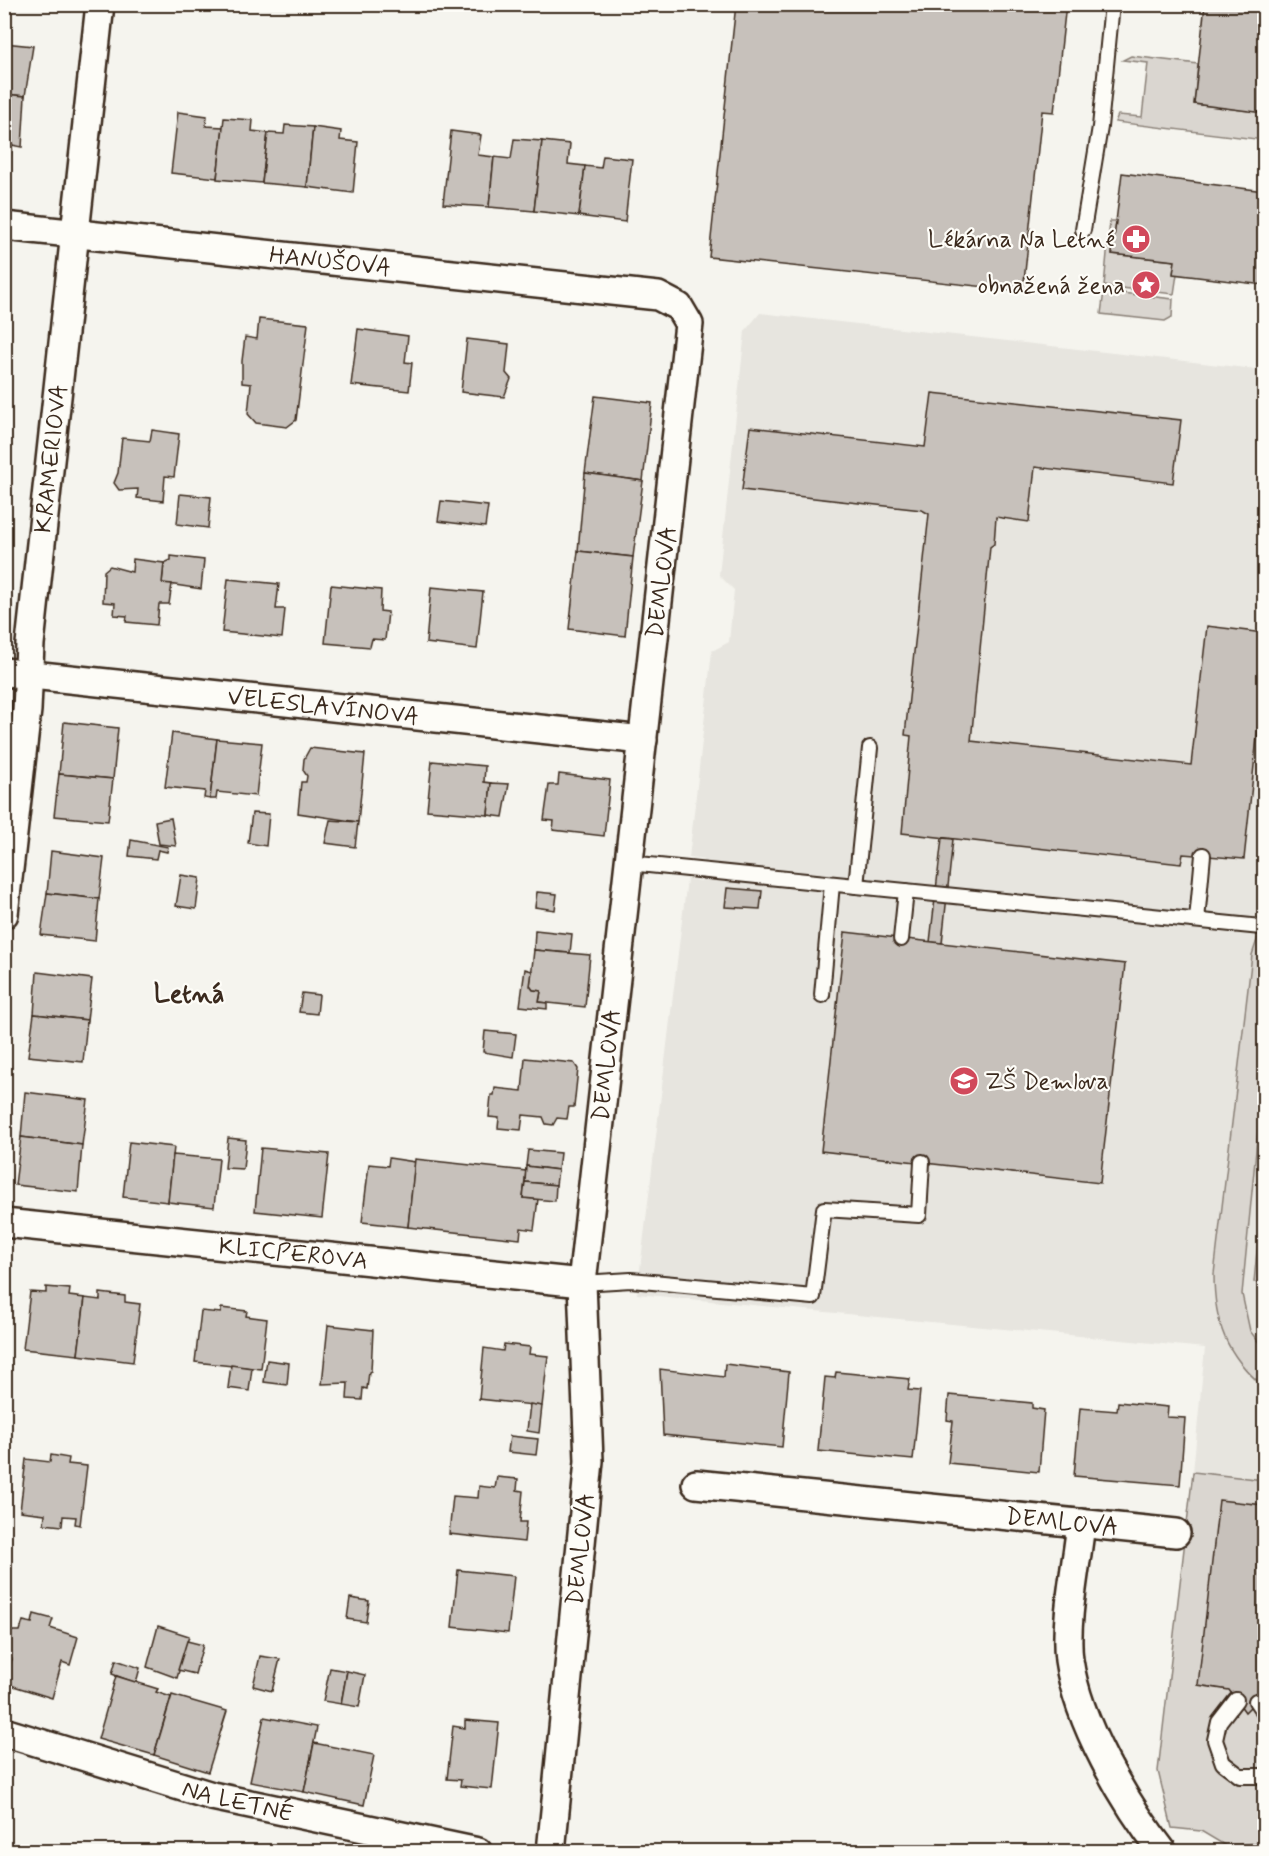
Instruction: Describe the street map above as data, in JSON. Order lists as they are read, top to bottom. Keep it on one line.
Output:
{"streets":{"street":["HANUŠOVA","KRAMERIOVA","DEMLOVA","VELESLAVÍNOVA","KLICPEROVA","NA LETNÉ"]},"crossings":[["HANUŠOVA","KRAMERIOVA"],["HANUŠOVA","DEMLOVA"],["KRAMERIOVA","VELESLAVÍNOVA"],["DEMLOVA","VELESLAVÍNOVA"],["DEMLOVA","KLICPEROVA"]],"districts":["Letná"],"places":{"pharmacy":["Lékárna Na Letné"],"place":["obnažená žena"],"school or university":["ZŠ Demlova"]}}
